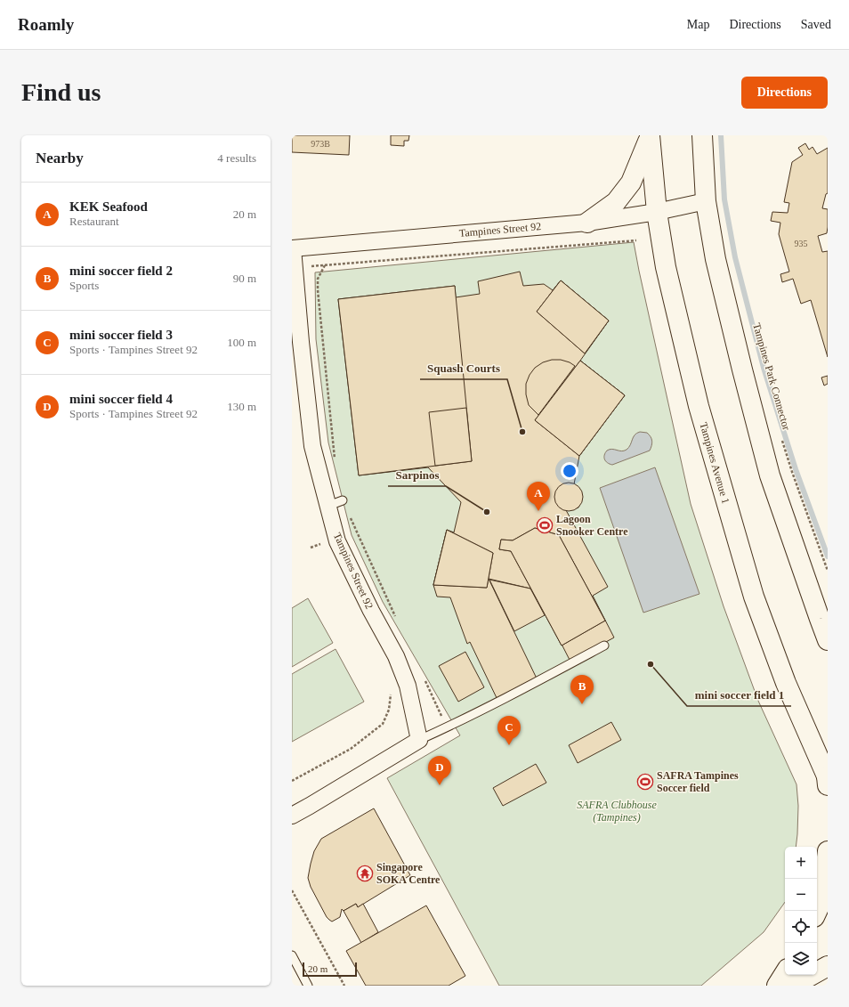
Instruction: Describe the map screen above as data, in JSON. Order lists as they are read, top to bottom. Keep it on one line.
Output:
{"streets":{"main road":["Tampines Avenue 1"],"street":["Tampines Street 92"],"path":["Tampines Park Connector"]},"crossings":[["Tampines Street 92","Tampines Avenue 1"]],"parks":["SAFRA Clubhouse (Tampines)"],"places":{"other":["Squash Courts","Sarpinos","mini soccer field 1"],"sports":["Lagoon Snooker Centre","SAFRA Tampines Soccer field"],"temple":["Singapore SOKA Centre"]},"house_numbers":["973B","935"],"scale_bar":"20 m","page":{"header":"Roamly","nav":["Map","Directions","Saved"],"buttons":"Directions","title":"Find us","heading":["Nearby","4 results"],"list":[{"mark":"A","name":"KEK Seafood","note":"Restaurant","value":"20 m"},{"mark":"B","name":"mini soccer field 2","note":"Sports","value":"90 m"},{"mark":"C","name":"mini soccer field 3","note":"Sports · Tampines Street 92","value":"100 m"},{"mark":"D","name":"mini soccer field 4","note":"Sports · Tampines Street 92","value":"130 m"}],"pins":["A","B","C","D"],"map_buttons":["+","−"],"scale":"20 m"}}
